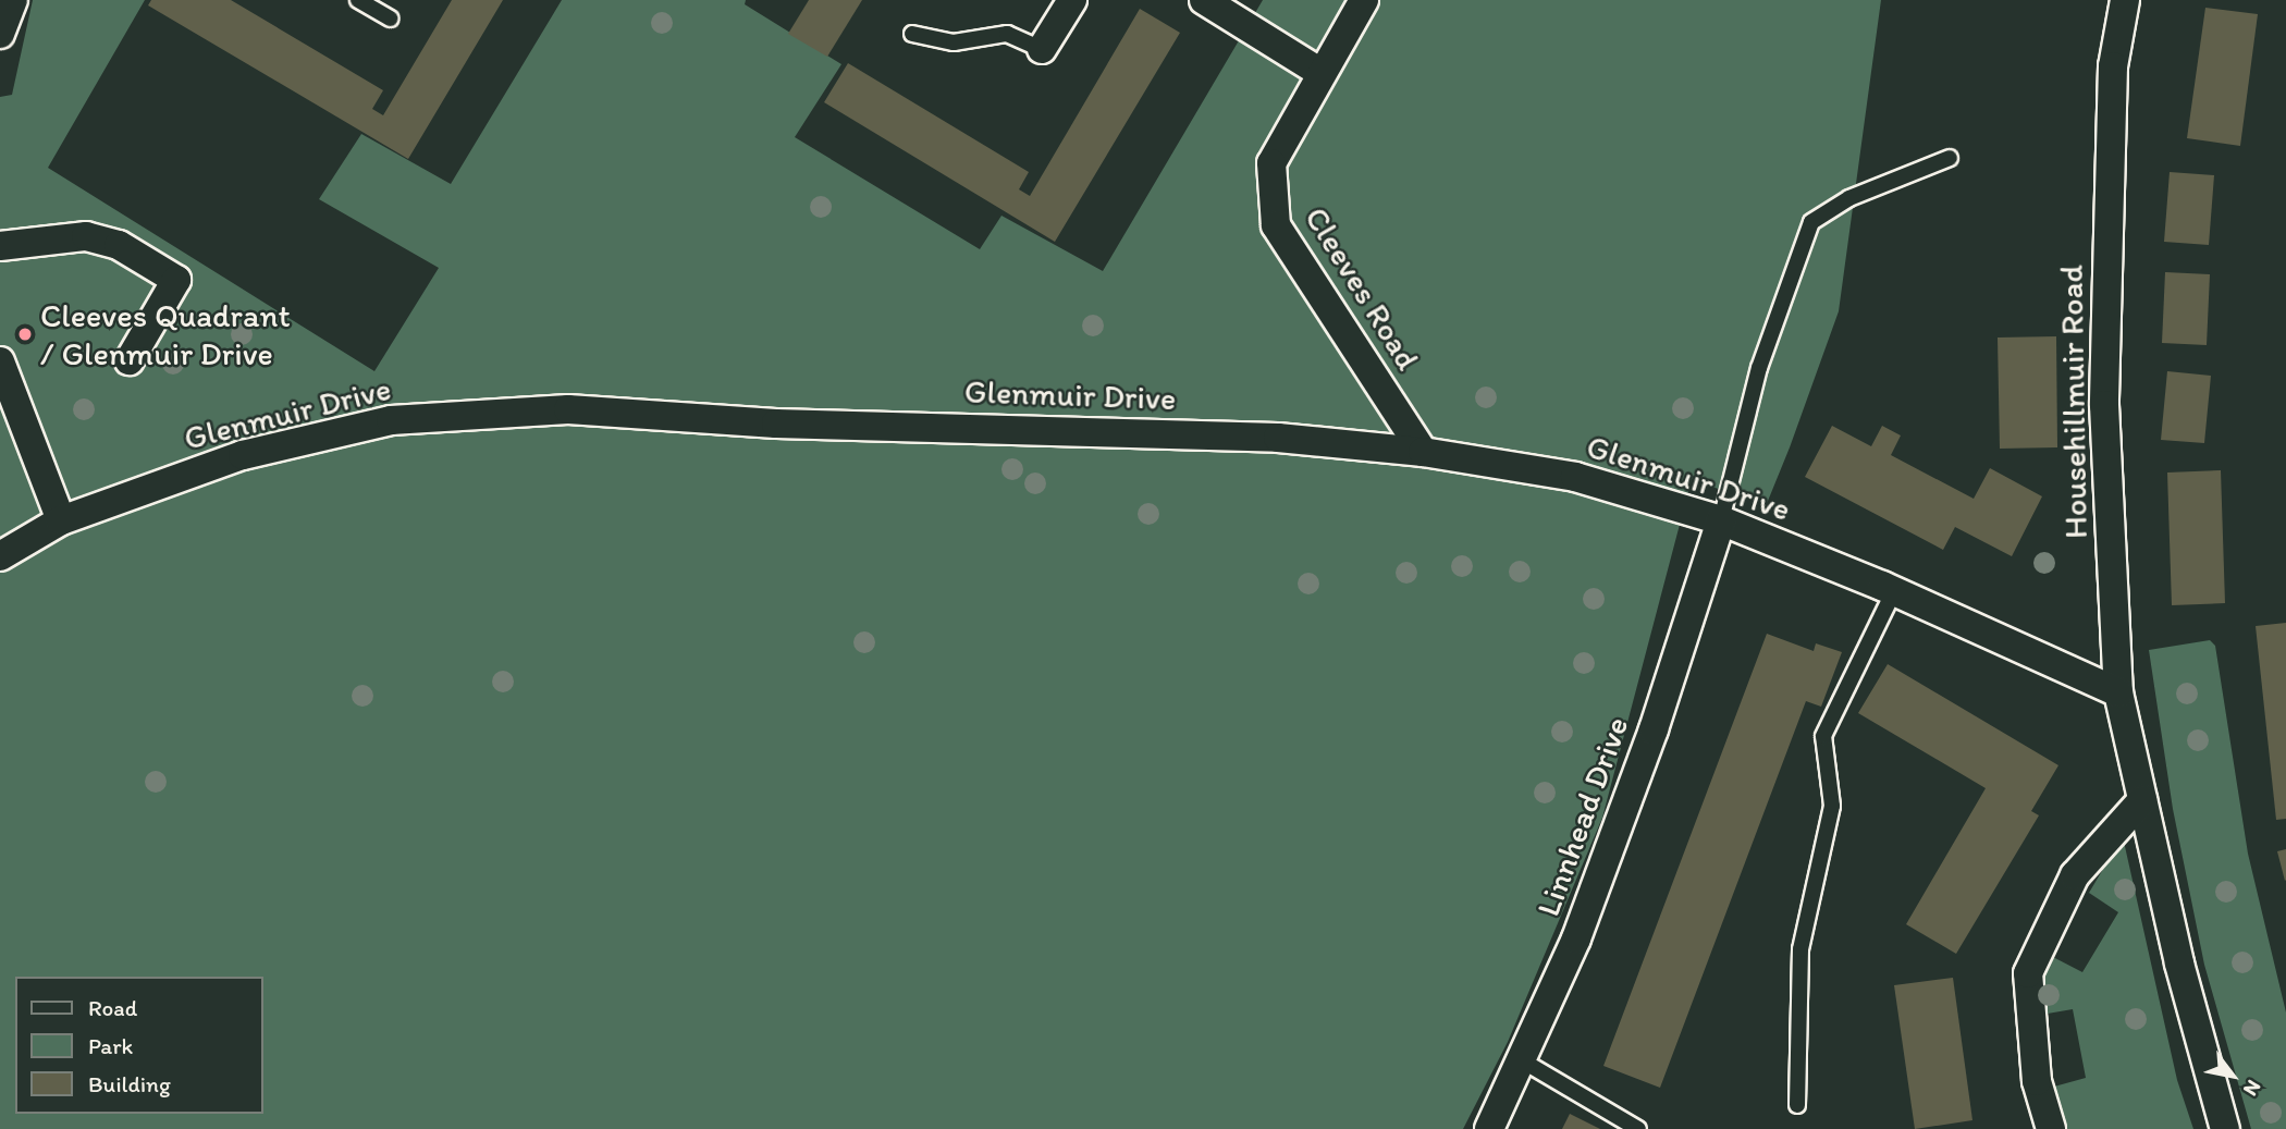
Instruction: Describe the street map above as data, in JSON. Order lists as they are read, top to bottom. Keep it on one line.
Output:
{"streets":{"street":["Cleeves Road","Glenmuir Drive","Househillmuir Road","Linnhead Drive"]},"crossings":[["Cleeves Road","Glenmuir Drive"],["Glenmuir Drive","Househillmuir Road"],["Glenmuir Drive","Linnhead Drive"]],"places":["Cleeves Quadrant / Glenmuir Drive"],"legend":["Road","Park","Building"],"north":"bottom right"}
